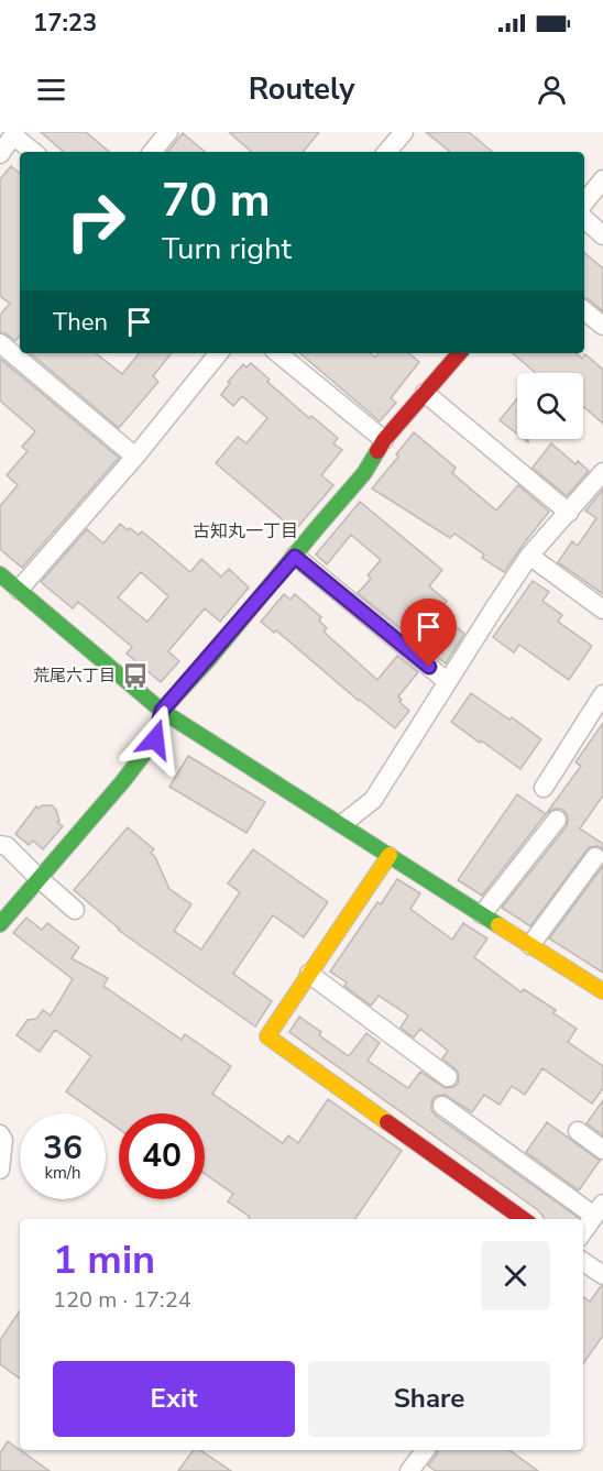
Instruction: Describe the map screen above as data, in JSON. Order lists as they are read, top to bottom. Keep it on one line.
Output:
{"districts":["古知丸一丁目"],"places":{"bus stop":["荒尾六丁目"]},"page":{"status":"17:23","header":"Routely","turn":["70 m","Turn right"],"then":"Then","speed":"36 km/h","limit":"40","heading":["1 min","120 m · 17:24"],"buttons":["Exit","Share"]}}
